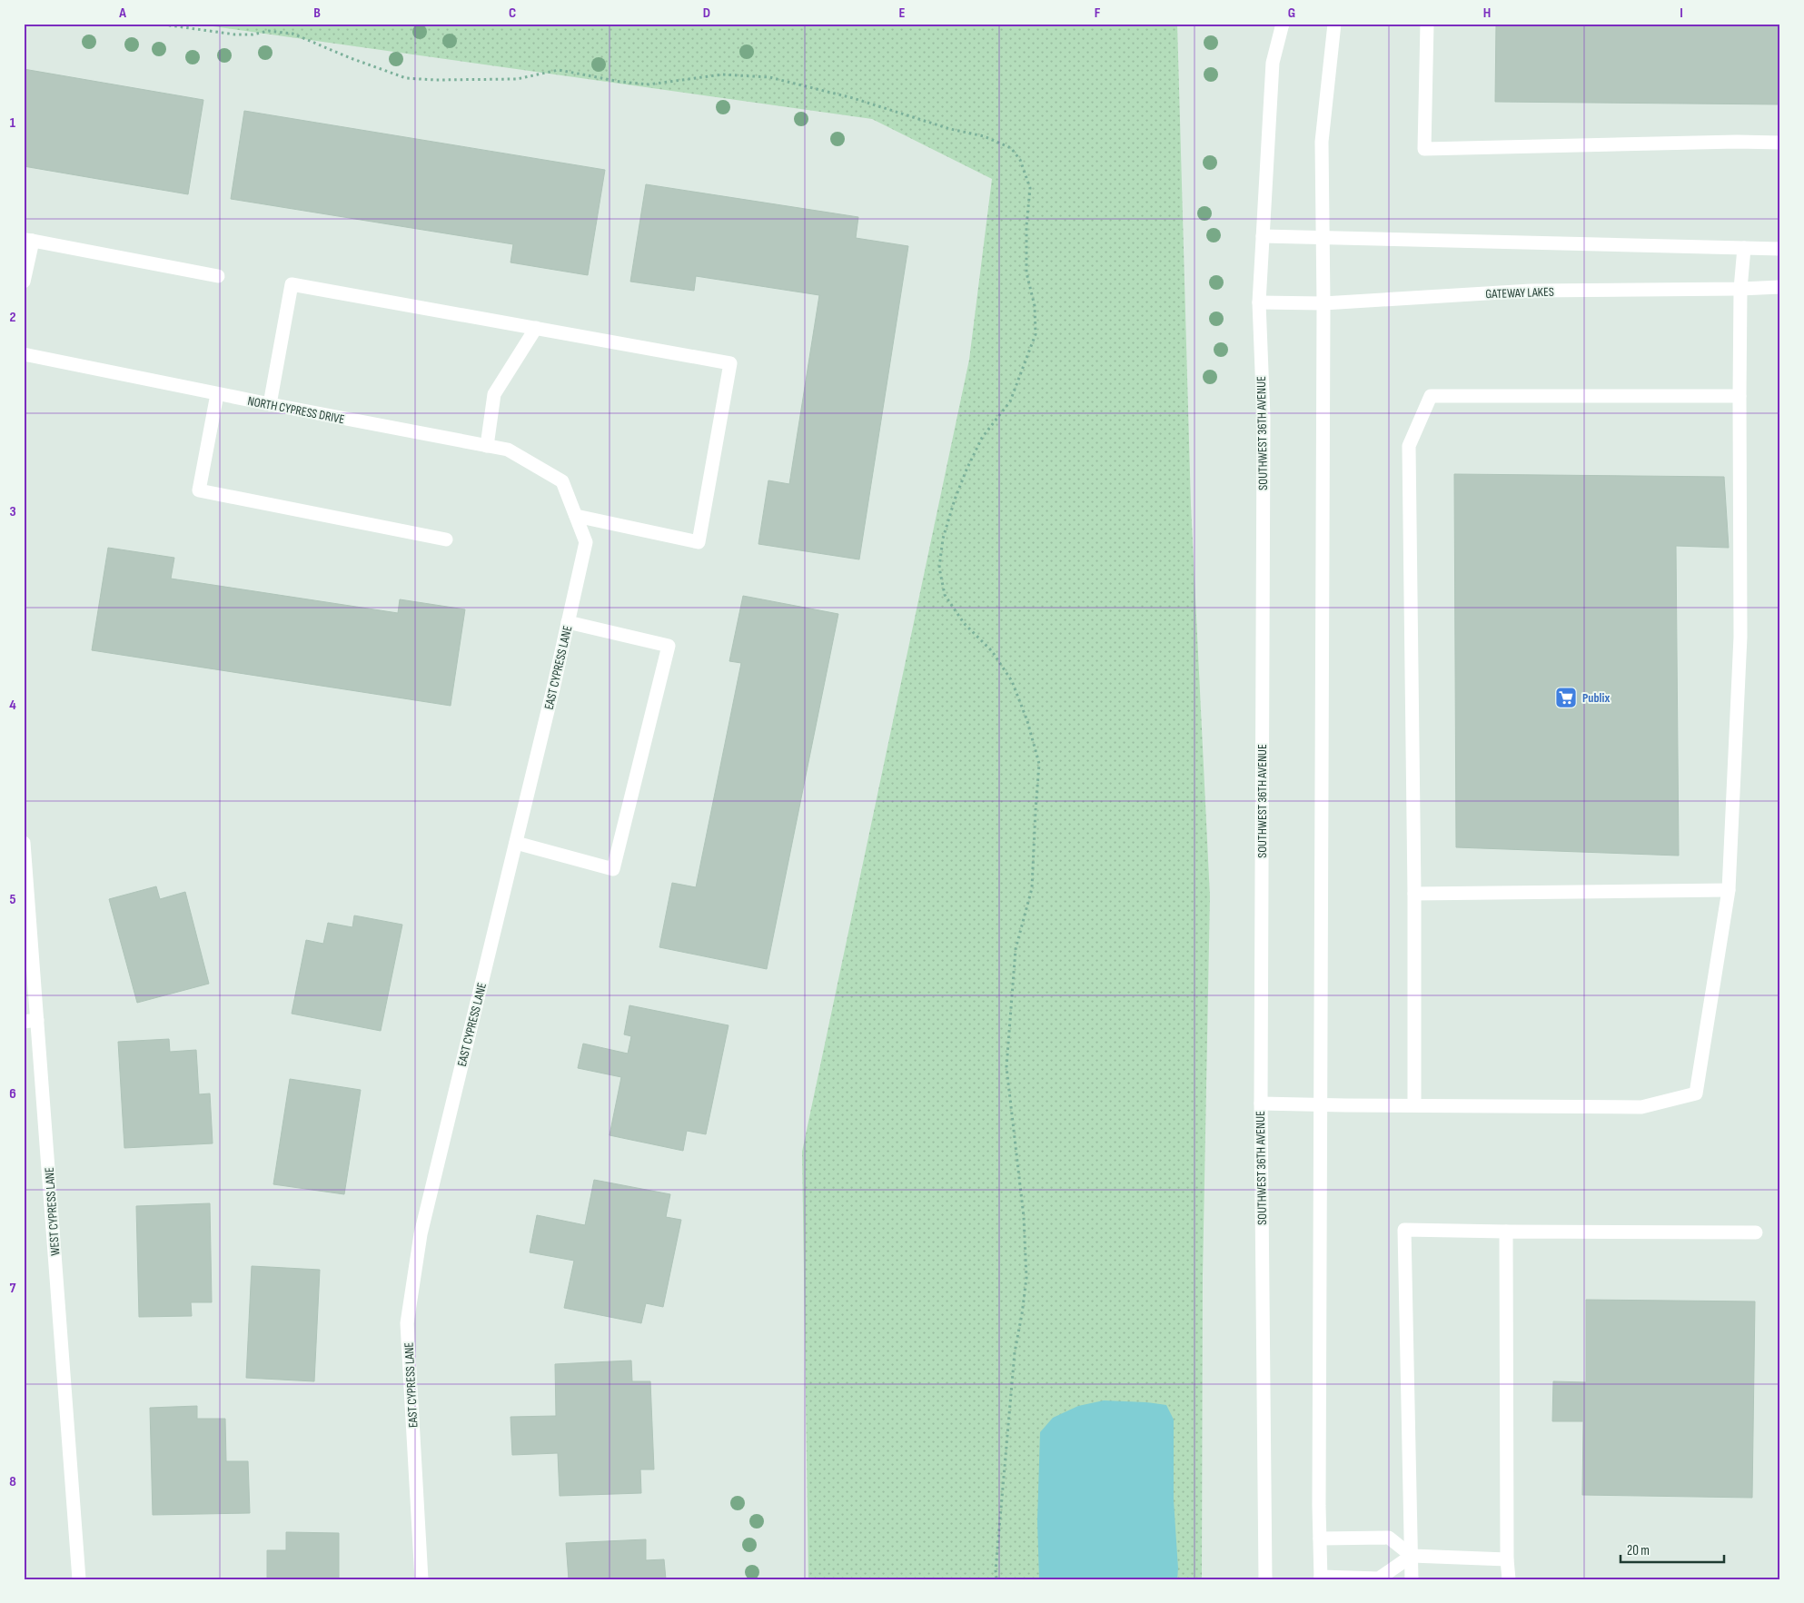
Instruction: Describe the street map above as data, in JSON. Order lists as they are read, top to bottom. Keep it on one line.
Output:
{"streets":{"street":["GATEWAY LAKES","NORTH CYPRESS DRIVE","SOUTHWEST 36TH AVENUE","EAST CYPRESS LANE","WEST CYPRESS LANE"]},"crossings":[["GATEWAY LAKES","SOUTHWEST 36TH AVENUE"],["NORTH CYPRESS DRIVE","EAST CYPRESS LANE"]],"places":{"supermarket":["Publix"]},"scale_bar":"20 m","grid":{"columns":["A","B","C","D","E","F","G","H","I"],"rows":["1","2","3","4","5","6","7","8"]}}
